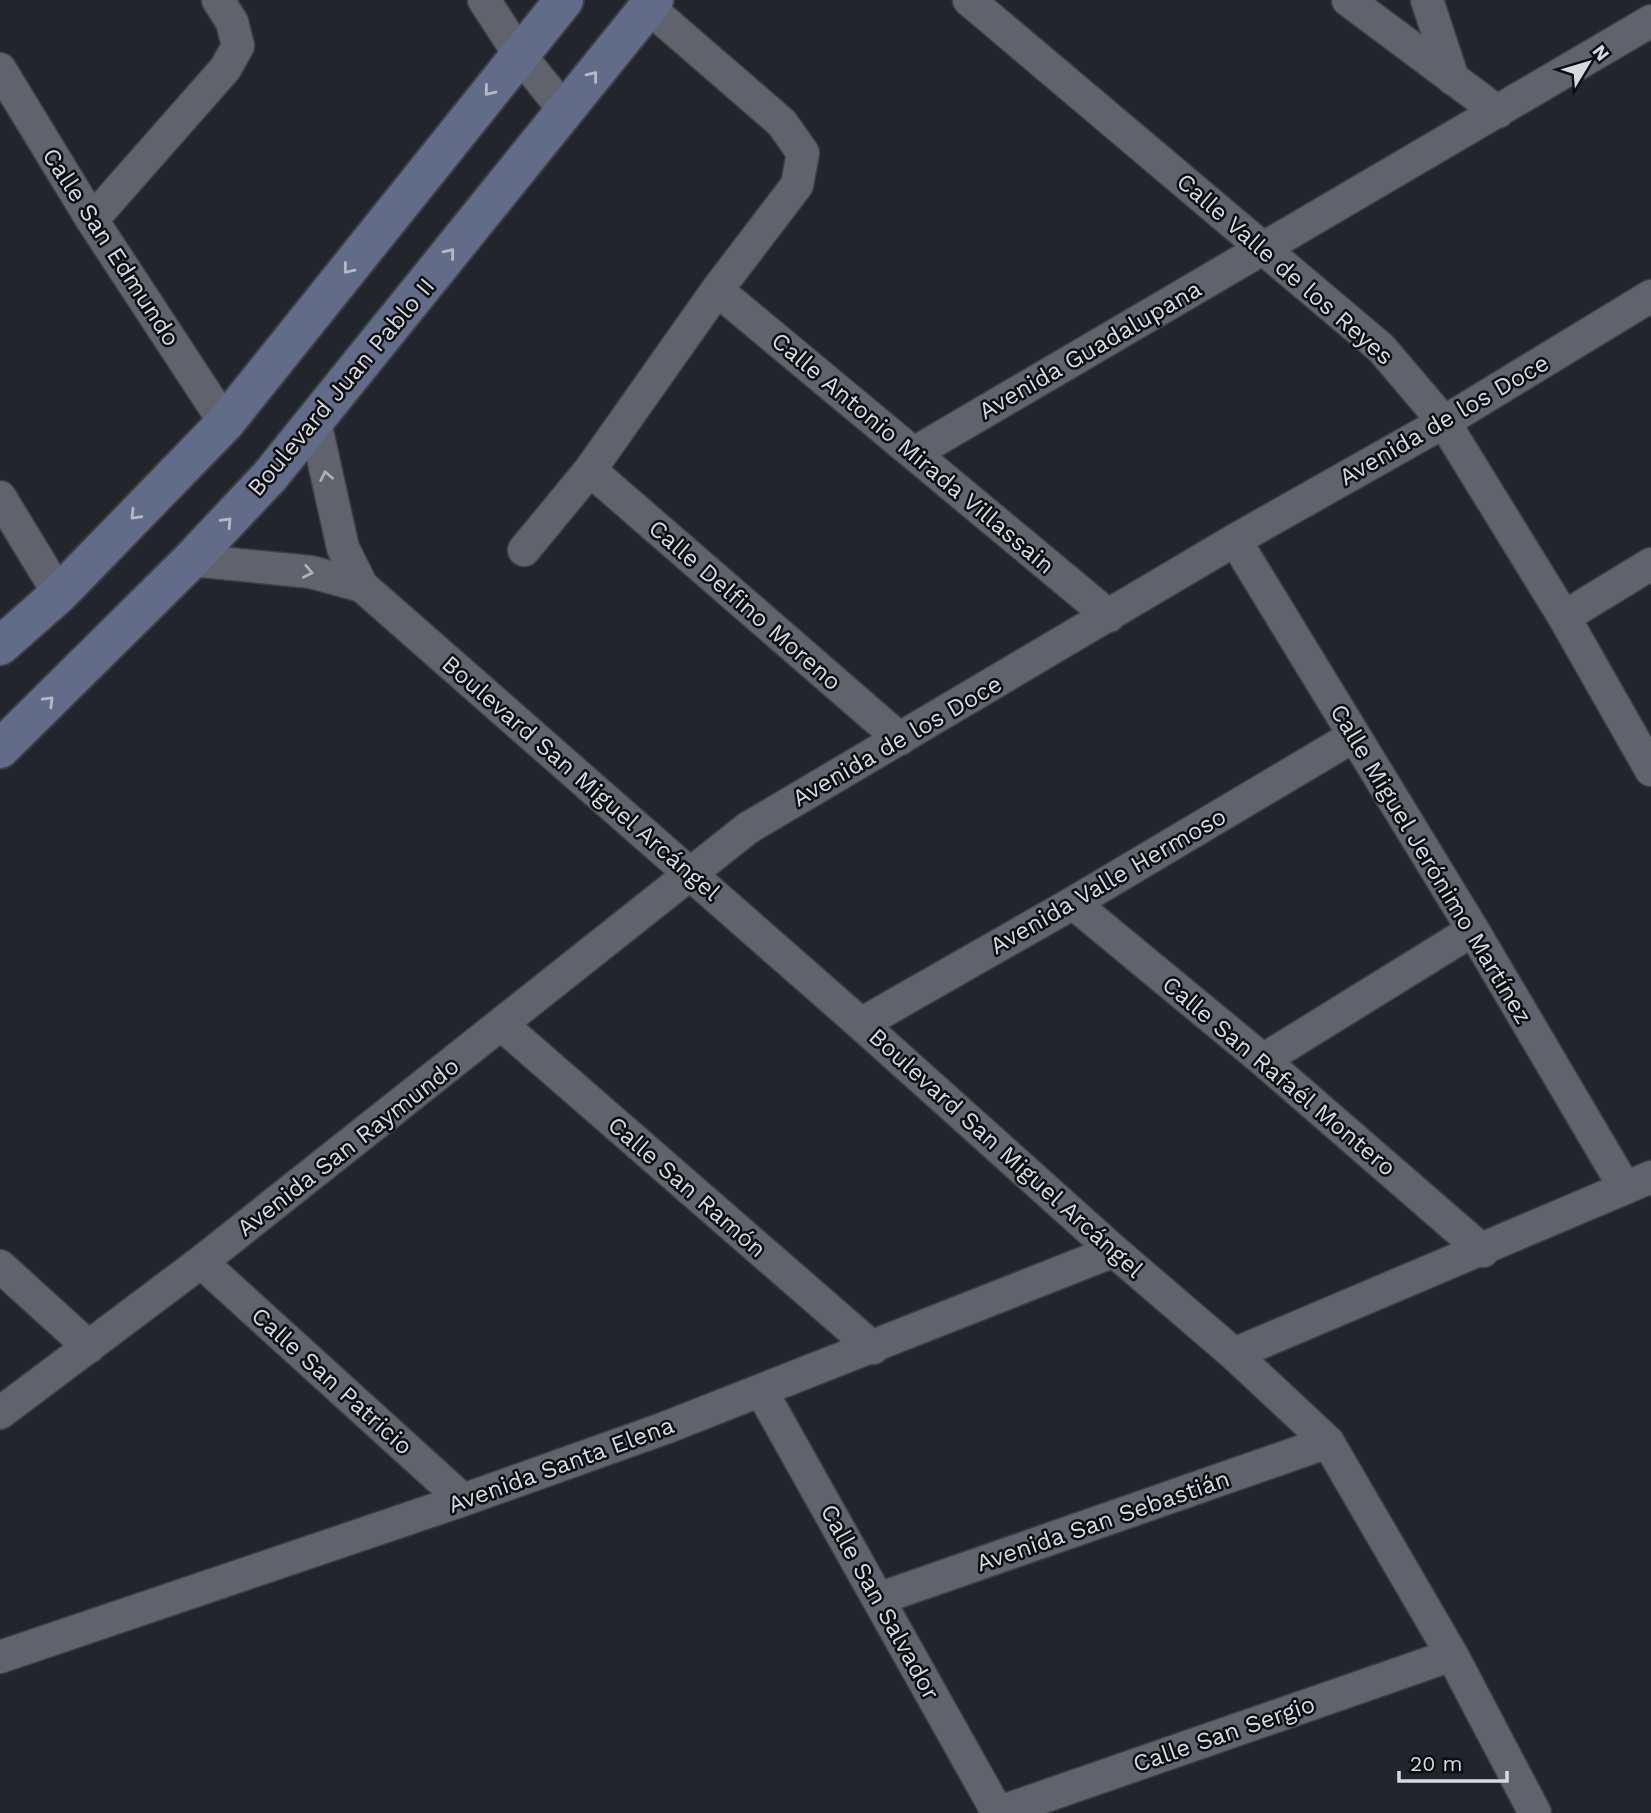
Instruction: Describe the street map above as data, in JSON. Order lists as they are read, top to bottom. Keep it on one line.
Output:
{"streets":{"street":["Calle San Edmundo","Calle Valle de los Reyes","Avenida Guadalupana","Boulevard Juan Pablo II","Avenida de los Doce","Calle Antonio Mirada Villassain","Calle Delfino Moreno","Boulevard San Miguel Arcángel","Calle Miguel Jerónimo Martínez","Avenida Valle Hermoso","Calle San Rafaél Montero","Avenida San Raymundo","Calle San Ramón","Calle San Patricio","Avenida Santa Elena","Avenida San Sebastián","Calle San Salvador","Calle San Sergio"]},"crossings":[["Calle Valle de los Reyes","Avenida Guadalupana"],["Calle Valle de los Reyes","Avenida de los Doce"],["Avenida Guadalupana","Calle Antonio Mirada Villassain"],["Boulevard Juan Pablo II","Boulevard San Miguel Arcángel"],["Avenida de los Doce","Calle Antonio Mirada Villassain"],["Avenida de los Doce","Calle Delfino Moreno"],["Avenida de los Doce","Boulevard San Miguel Arcángel"],["Avenida de los Doce","Calle Miguel Jerónimo Martínez"],["Avenida de los Doce","Avenida San Raymundo"],["Boulevard San Miguel Arcángel","Avenida Valle Hermoso"],["Boulevard San Miguel Arcángel","Avenida San Raymundo"],["Boulevard San Miguel Arcángel","Avenida Santa Elena"],["Boulevard San Miguel Arcángel","Avenida San Sebastián"],["Boulevard San Miguel Arcángel","Calle San Sergio"],["Calle Miguel Jerónimo Martínez","Avenida Valle Hermoso"],["Avenida Valle Hermoso","Calle San Rafaél Montero"],["Avenida San Raymundo","Calle San Ramón"],["Avenida San Raymundo","Calle San Patricio"],["Calle San Ramón","Avenida Santa Elena"],["Calle San Patricio","Avenida Santa Elena"],["Avenida Santa Elena","Calle San Salvador"],["Avenida San Sebastián","Calle San Salvador"],["Calle San Salvador","Calle San Sergio"]],"scale_bar":"20 m","north":"top right"}
